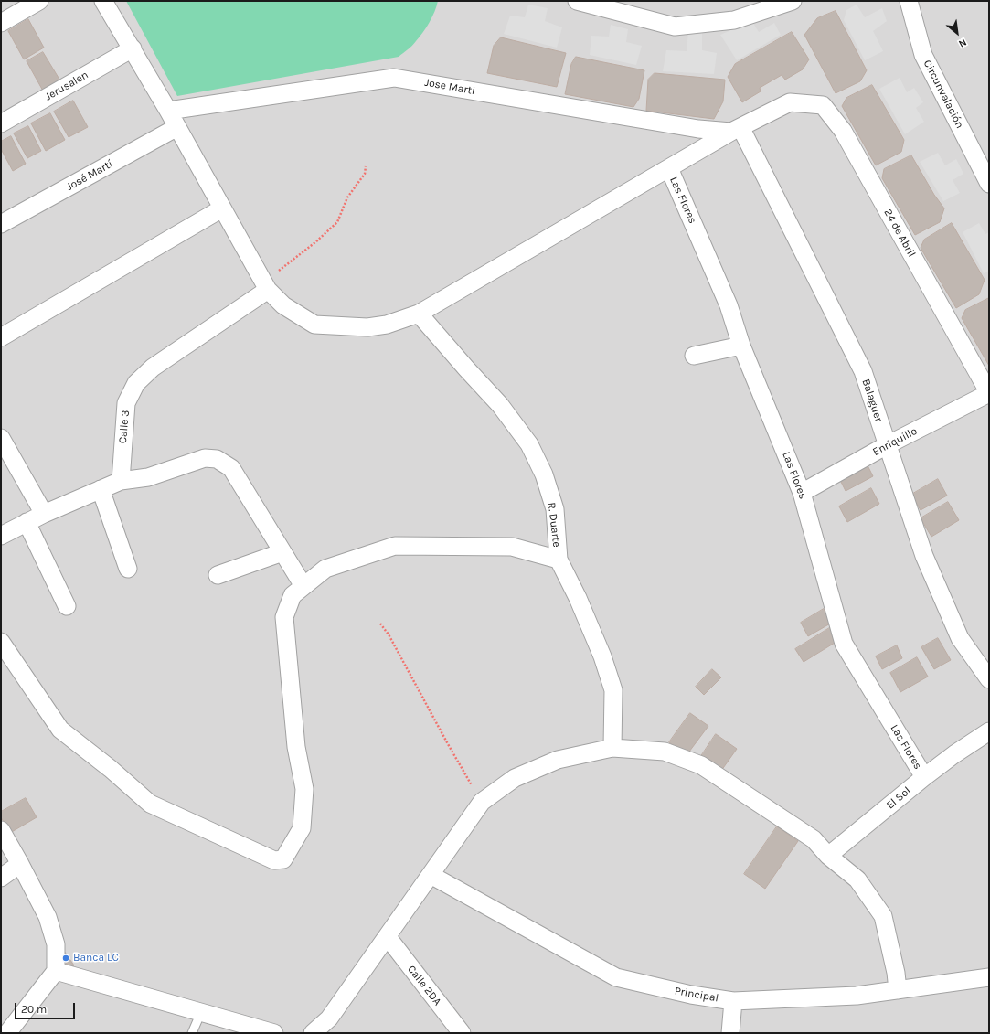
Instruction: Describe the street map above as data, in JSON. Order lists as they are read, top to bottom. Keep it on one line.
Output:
{"streets":{"street":["Jerusalen","Jose Marti","Circunvalación","José Martí","Las Flores","24 de Abril","Balaguer","Calle 3","Enriquillo","R. Duarte","El Sol","Calle 2DA","Principal"]},"crossings":[["Jose Marti","24 de Abril"],["Jose Marti","Balaguer"],["Las Flores","Enriquillo"],["Las Flores","El Sol"],["24 de Abril","Balaguer"],["24 de Abril","Enriquillo"],["Balaguer","Enriquillo"]],"places":["Banca LC"],"scale_bar":"20 m","north":"bottom right"}
